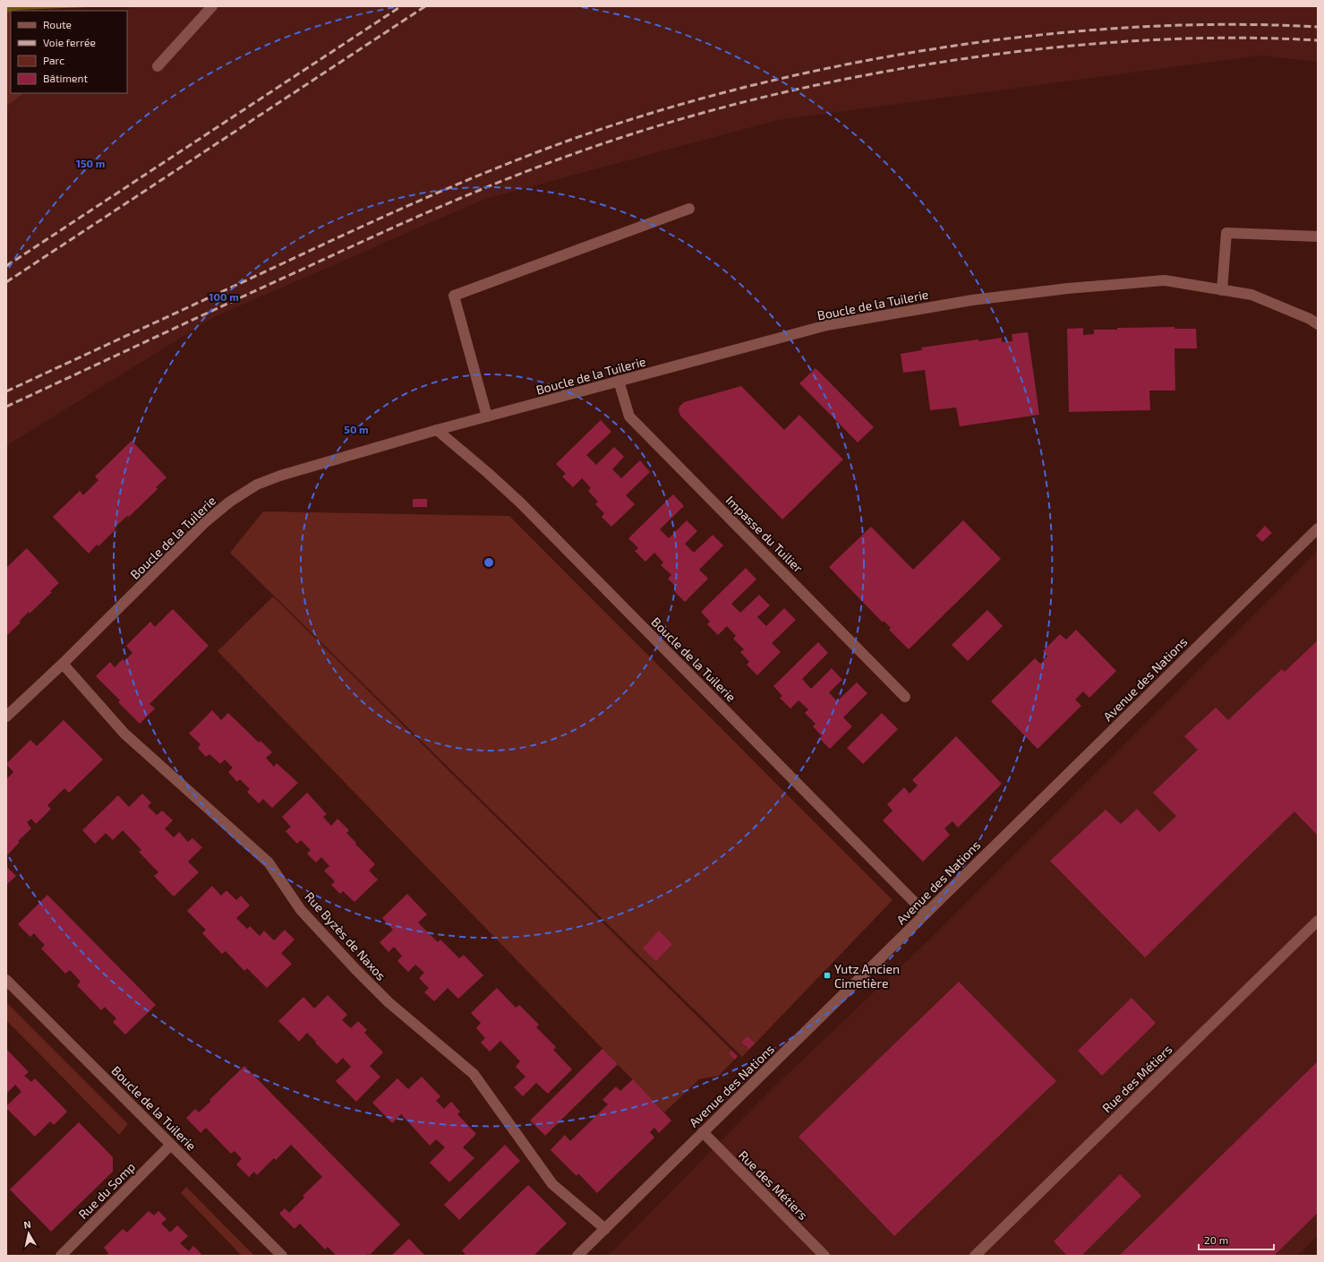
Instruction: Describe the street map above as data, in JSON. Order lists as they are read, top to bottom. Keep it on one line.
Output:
{"streets":{"street":["Boucle de la Tuilerie","Impasse du Tuilier","Avenue des Nations","Rue Byzès de Naxos","Rue des Métiers","Rue du Somp"]},"crossings":[["Boucle de la Tuilerie","Impasse du Tuilier"],["Boucle de la Tuilerie","Avenue des Nations"],["Boucle de la Tuilerie","Rue Byzès de Naxos"],["Boucle de la Tuilerie","Rue du Somp"],["Avenue des Nations","Rue Byzès de Naxos"],["Avenue des Nations","Rue des Métiers"]],"places":{"transit":["Yutz Ancien Cimetière"]},"legend":["Route","Voie ferrée","Parc","Bâtiment"],"scale_bar":"20 m","north":"top","rings":["150 m","100 m","50 m"]}
